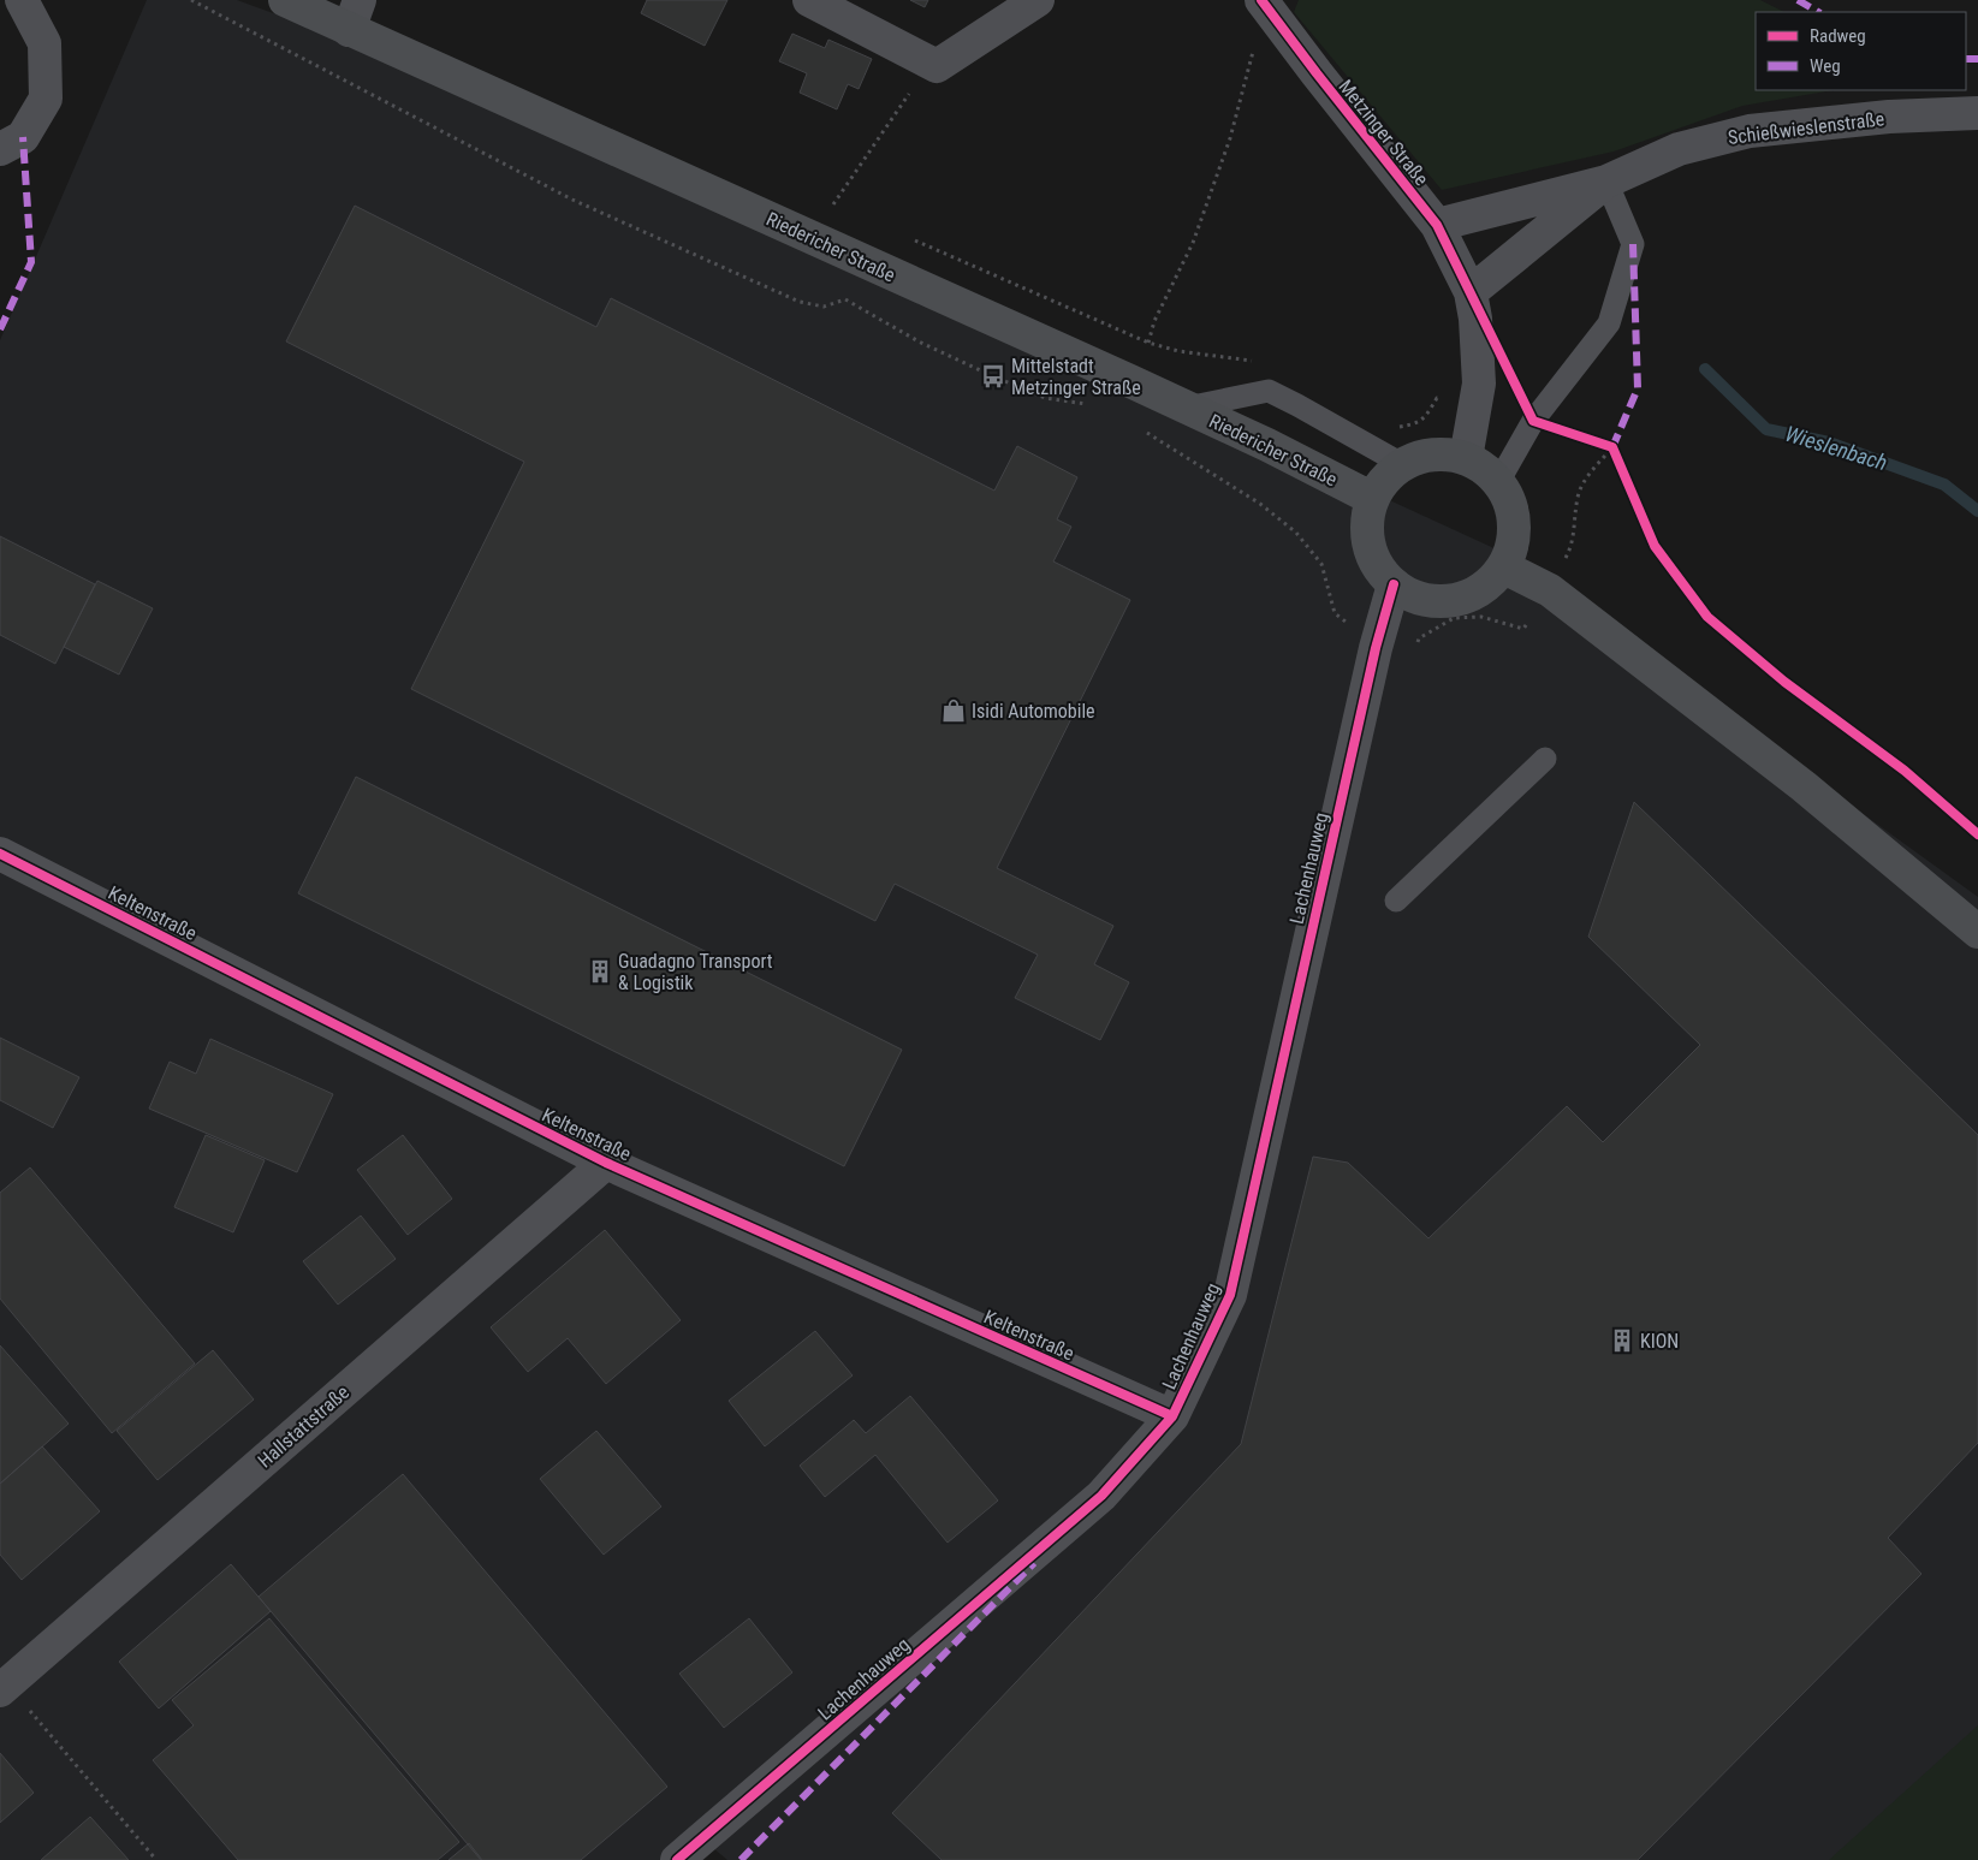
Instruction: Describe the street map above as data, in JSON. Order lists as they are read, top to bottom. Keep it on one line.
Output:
{"streets":{"main road":["Riedericher Straße"],"street":["Schießwieslenstraße","Metzinger Straße","Lachenhauweg","Keltenstraße","Hallstattstraße"]},"crossings":[["Schießwieslenstraße","Metzinger Straße"],["Metzinger Straße","Riedericher Straße"],["Metzinger Straße","Lachenhauweg"],["Riedericher Straße","Lachenhauweg"],["Lachenhauweg","Keltenstraße"],["Keltenstraße","Hallstattstraße"]],"water":["Wieslenbach"],"places":{"bus stop":["Mittelstadt Metzinger Straße"],"shop":["Isidi Automobile"],"building":["Guadagno Transport & Logistik","KION"]},"legend":["Radweg","Weg"]}
